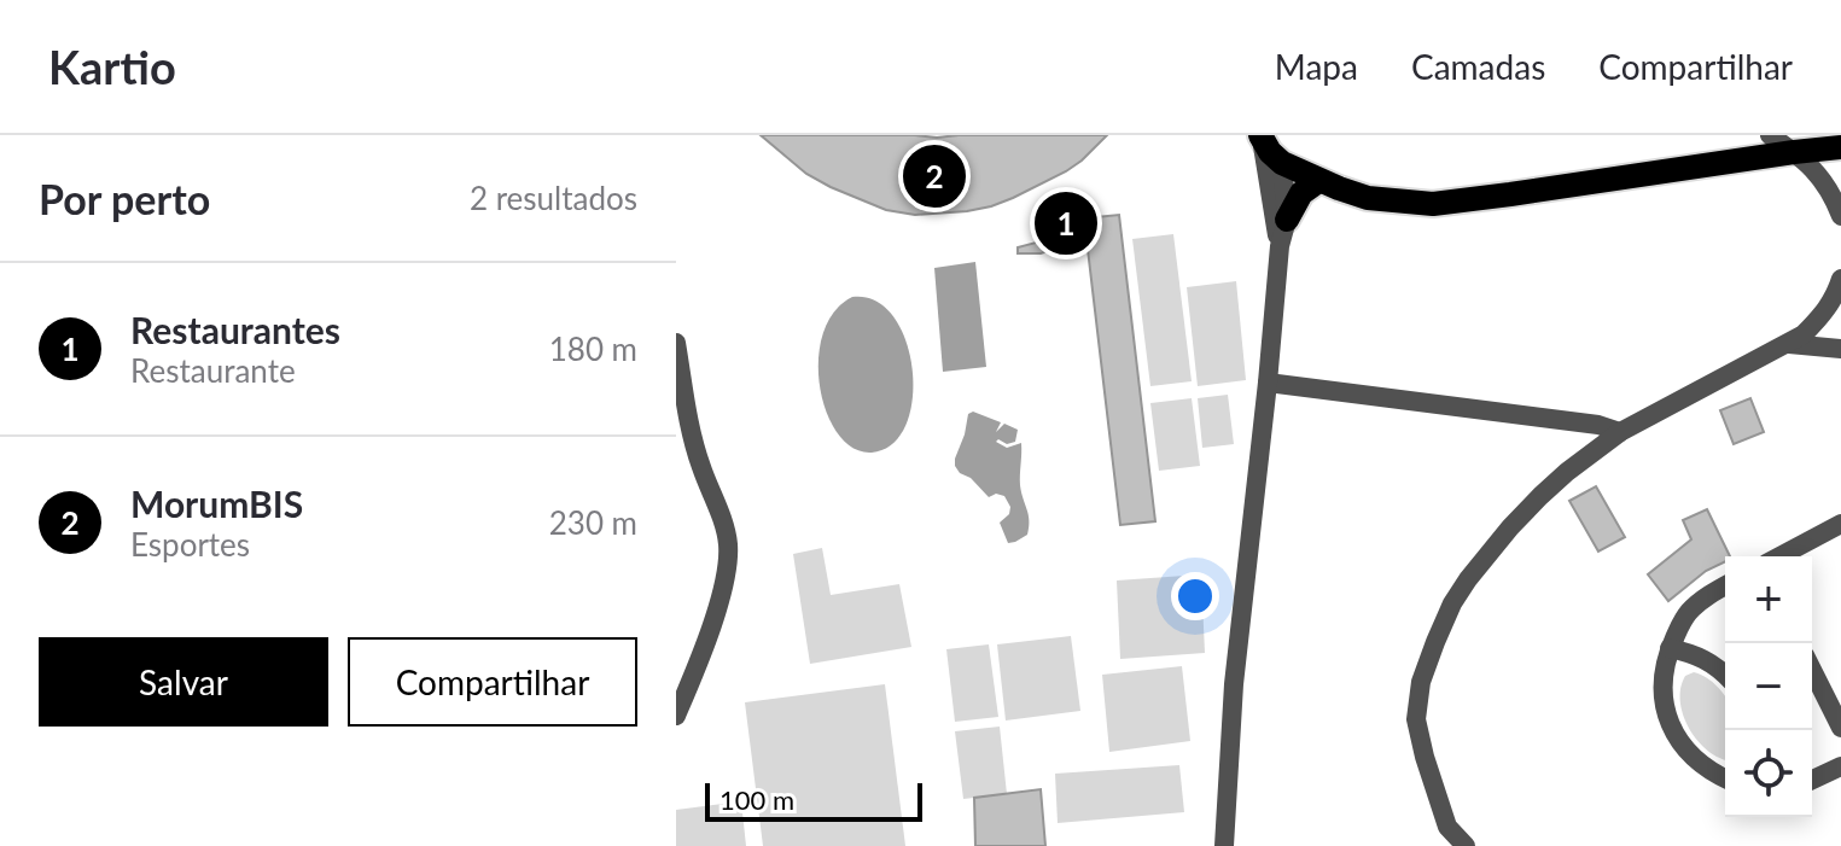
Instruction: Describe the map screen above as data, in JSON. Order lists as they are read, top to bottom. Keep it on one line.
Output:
{"scale_bar":"100 m","page":{"header":"Kartio","nav":["Mapa","Camadas","Compartilhar"],"heading":["Por perto","2 resultados"],"pins":["2","1"],"list":[{"mark":"1","name":"Restaurantes","note":"Restaurante","value":"180 m"},{"mark":"2","name":"MorumBIS","note":"Esportes","value":"230 m"}],"map_buttons":["+","−"],"buttons":["Salvar","Compartilhar"],"scale":"100 m"}}
